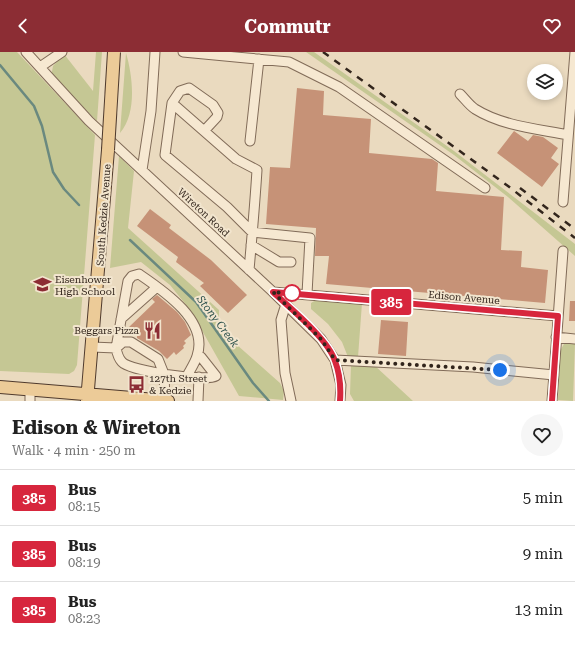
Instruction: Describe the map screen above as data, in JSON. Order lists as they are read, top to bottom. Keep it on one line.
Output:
{"streets":{"main road":["South Kedzie Avenue"],"street":["Wireton Road","Edison Avenue"]},"crossings":[["Wireton Road","Edison Avenue"]],"water":["Stony Creek"],"places":{"school or university":["Eisenhower High School"],"restaurant":["Beggars Pizza"],"bus stop":["127th Street & Kedzie"]},"lines":["bus line 385"],"page":{"header":"Commutr","on_map":"385","heading":["Edison & Wireton","Walk · 4 min · 250 m"],"list":[{"mark":"385","name":"Bus","note":"08:15","value":"5 min"},{"mark":"385","name":"Bus","note":"08:19","value":"9 min"},{"mark":"385","name":"Bus","note":"08:23","value":"13 min"}]}}
